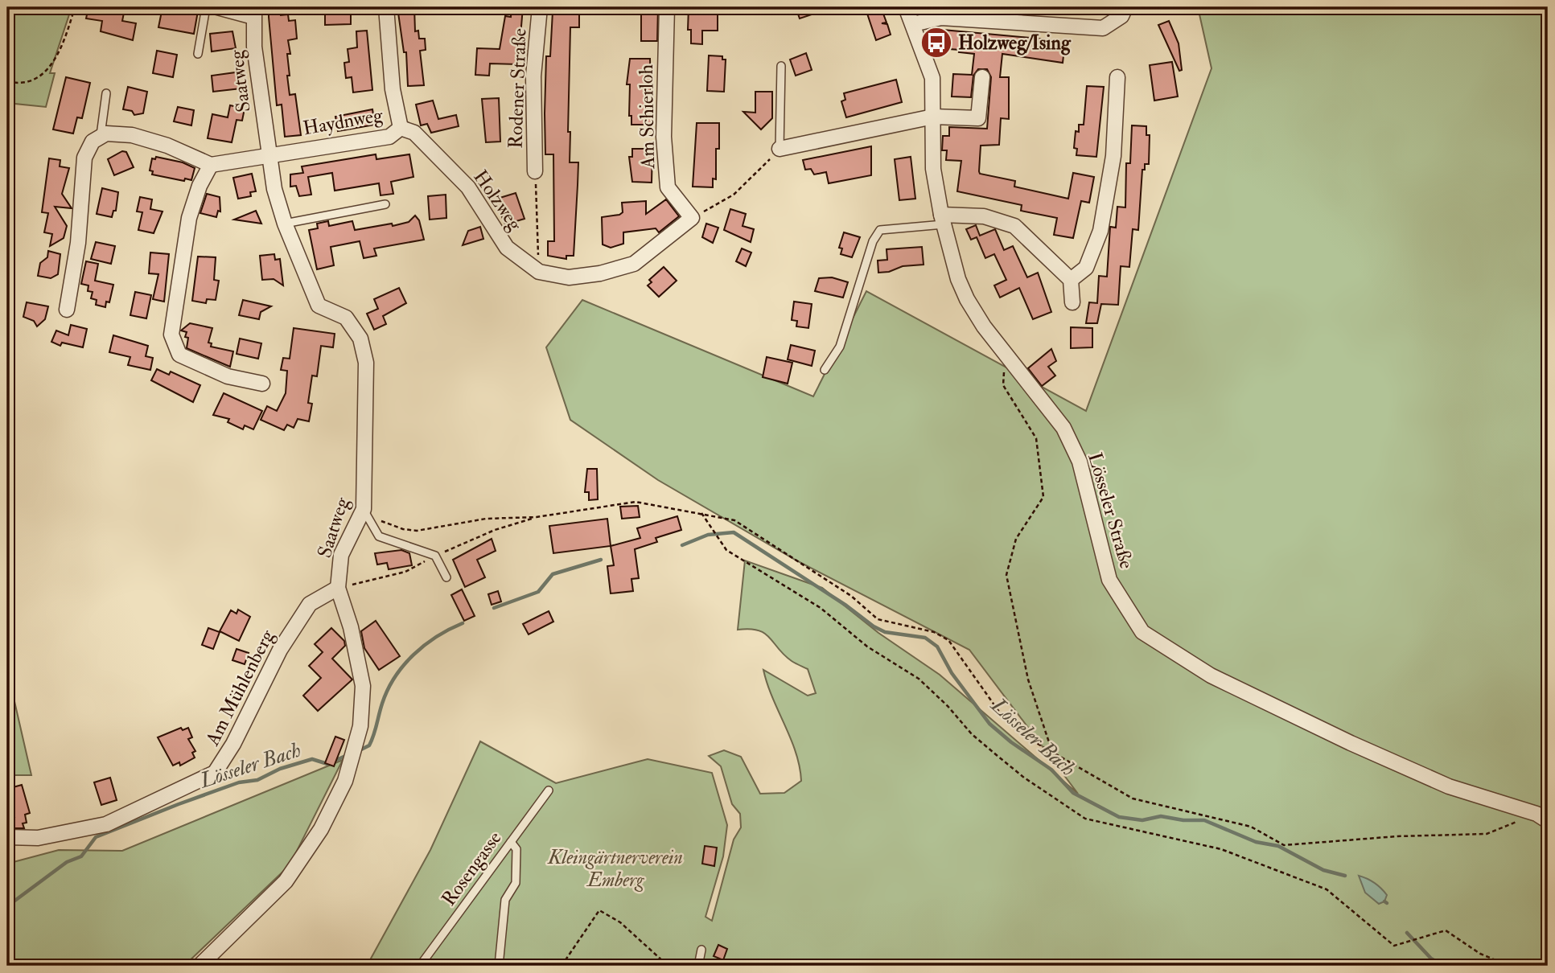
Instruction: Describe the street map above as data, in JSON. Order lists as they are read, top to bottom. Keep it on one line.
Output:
{"streets":{"street":["Saatweg","Rodener Straße","Am Schierloh","Haydnweg","Holzweg","Lösseler Straße","Am Mühlenberg"],"lane":["Rosengasse"]},"crossings":[["Saatweg","Haydnweg"],["Saatweg","Am Mühlenberg"],["Am Schierloh","Holzweg"],["Haydnweg","Holzweg"]],"water":["Lösseler Bach"],"parks":["Kleingärtnerverein Emberg"],"places":{"bus stop":["Holzweg/Ising"]}}
